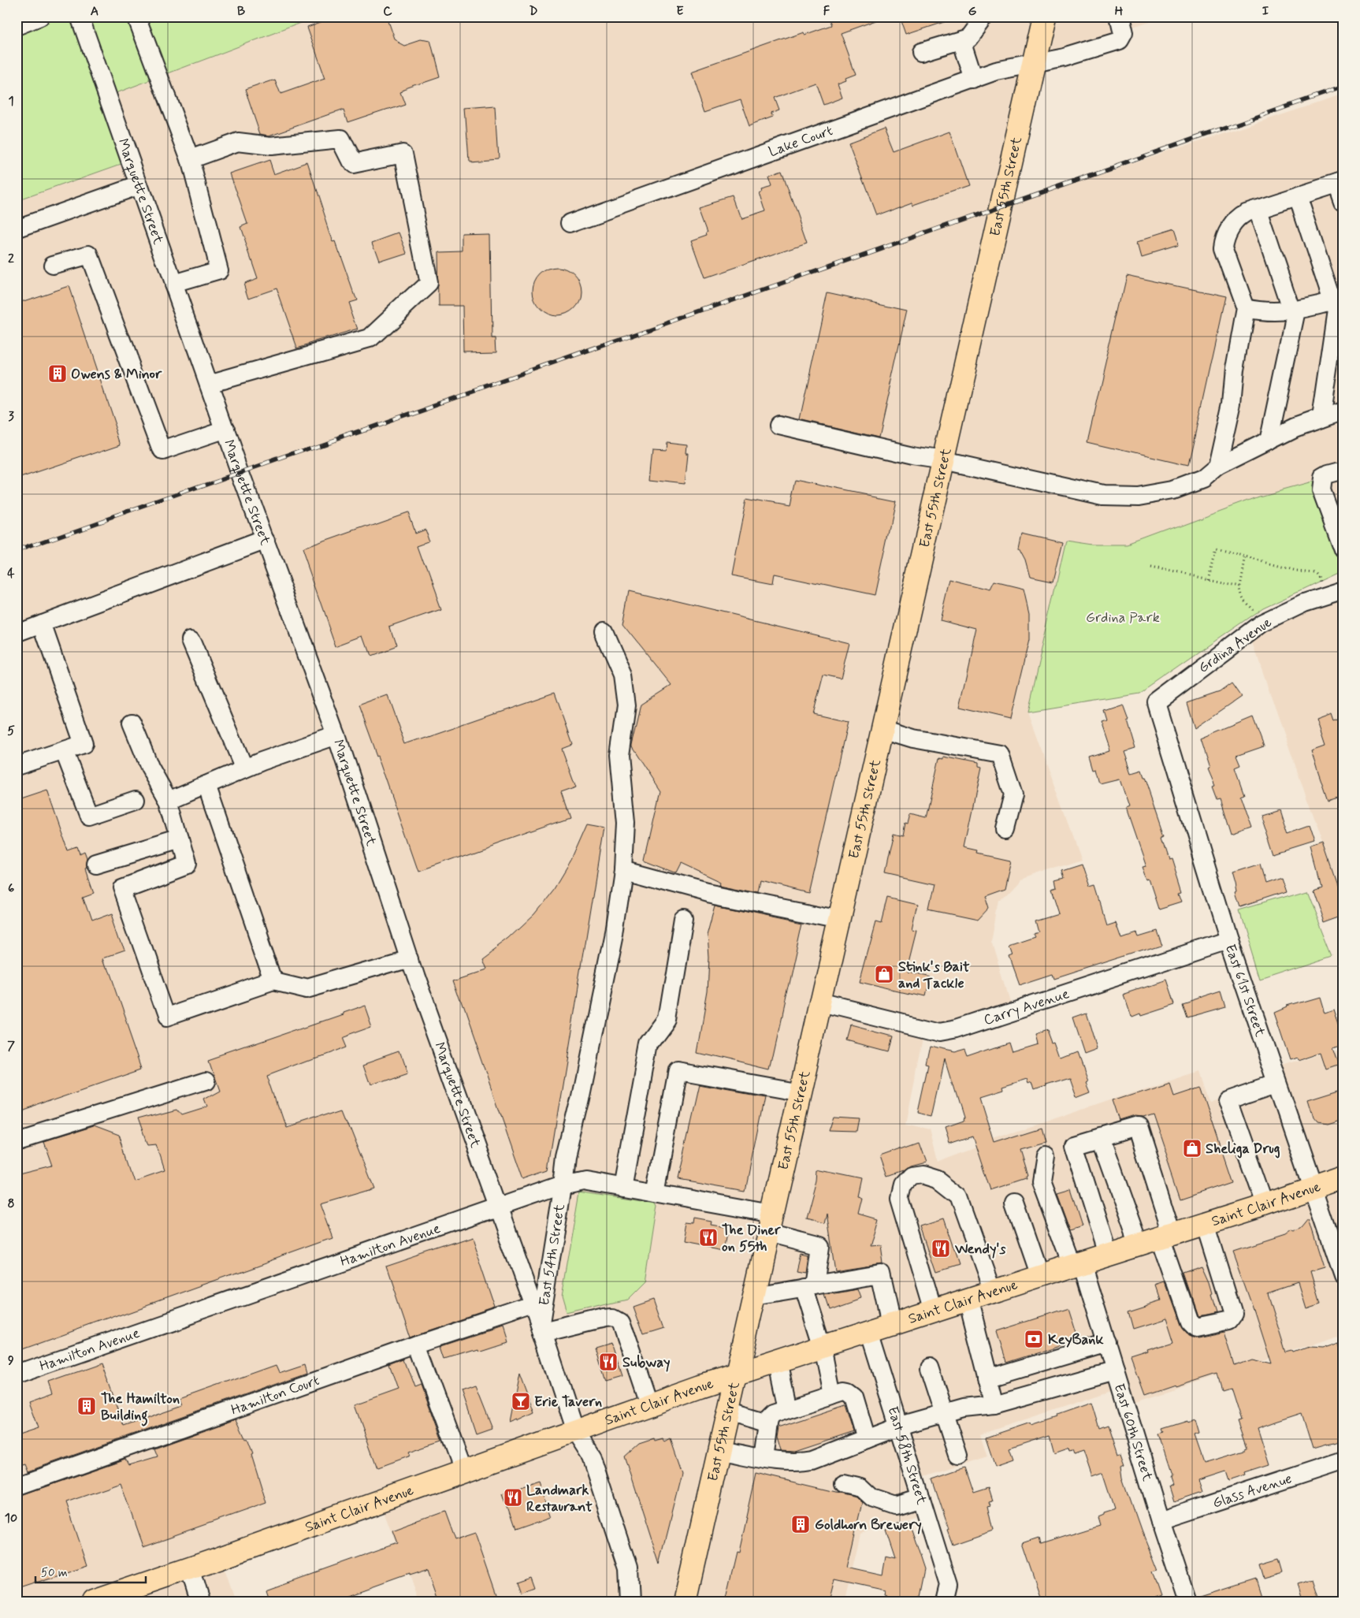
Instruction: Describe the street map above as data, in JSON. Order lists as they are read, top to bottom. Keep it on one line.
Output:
{"streets":{"main road":["East 55th Street","Saint Clair Avenue"],"street":["Lake Court","Marquette Street","Grdina Avenue","East 61st Street","Carry Avenue","Hamilton Avenue","East 54th Street","Hamilton Court","East 60th Street","East 58th Street","Glass Avenue"]},"crossings":[["Lake Court","East 55th Street"],["East 55th Street","Carry Avenue"],["East 55th Street","Saint Clair Avenue"],["East 55th Street","Hamilton Avenue"],["Marquette Street","Saint Clair Avenue"],["Marquette Street","Hamilton Avenue"],["Marquette Street","East 54th Street"],["Marquette Street","Hamilton Court"],["Grdina Avenue","East 61st Street"],["East 61st Street","Carry Avenue"],["East 61st Street","Saint Clair Avenue"],["Saint Clair Avenue","East 60th Street"],["Saint Clair Avenue","East 58th Street"],["Hamilton Avenue","East 54th Street"],["East 60th Street","Glass Avenue"]],"parks":["Grdina Park"],"places":{"building":["Owens & Minor","The Hamilton Building","Goldhorn Brewery"],"shop":["Stink's Bait and Tackle","Sheliga Drug"],"restaurant":["The Diner on 55th","Wendy's","Subway","Landmark Restaurant"],"bank":["KeyBank"],"bar":["Erie Tavern"]},"scale_bar":"50 m","grid":{"columns":["A","B","C","D","E","F","G","H","I"],"rows":["1","2","3","4","5","6","7","8","9","10"]}}
